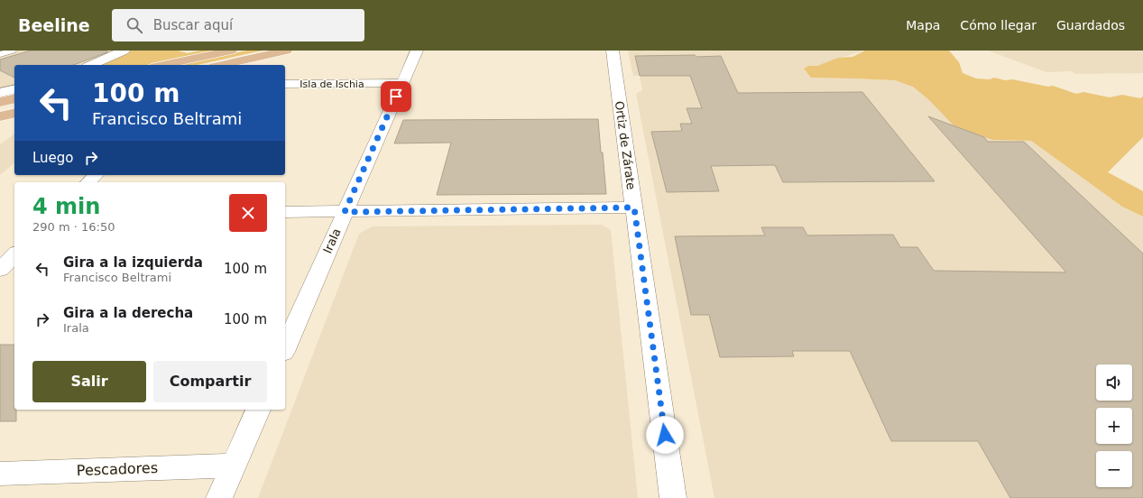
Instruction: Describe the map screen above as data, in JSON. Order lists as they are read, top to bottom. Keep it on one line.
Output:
{"streets":{"street":["Isla de Ischia","Ortiz de Zárate","Irala","Pescadores"]},"crossings":[["Isla de Ischia","Irala"]],"page":{"header":"Beeline","search":"Buscar aquí","nav":["Mapa","Cómo llegar","Guardados"],"turn":["100 m","Francisco Beltrami"],"then":"Luego","heading":["4 min","290 m · 16:50"],"list":[{"name":"Gira a la izquierda","note":"Francisco Beltrami","value":"100 m"},{"name":"Gira a la derecha","note":"Irala","value":"100 m"}],"buttons":["Salir","Compartir"],"map_buttons":["+","−"]}}
